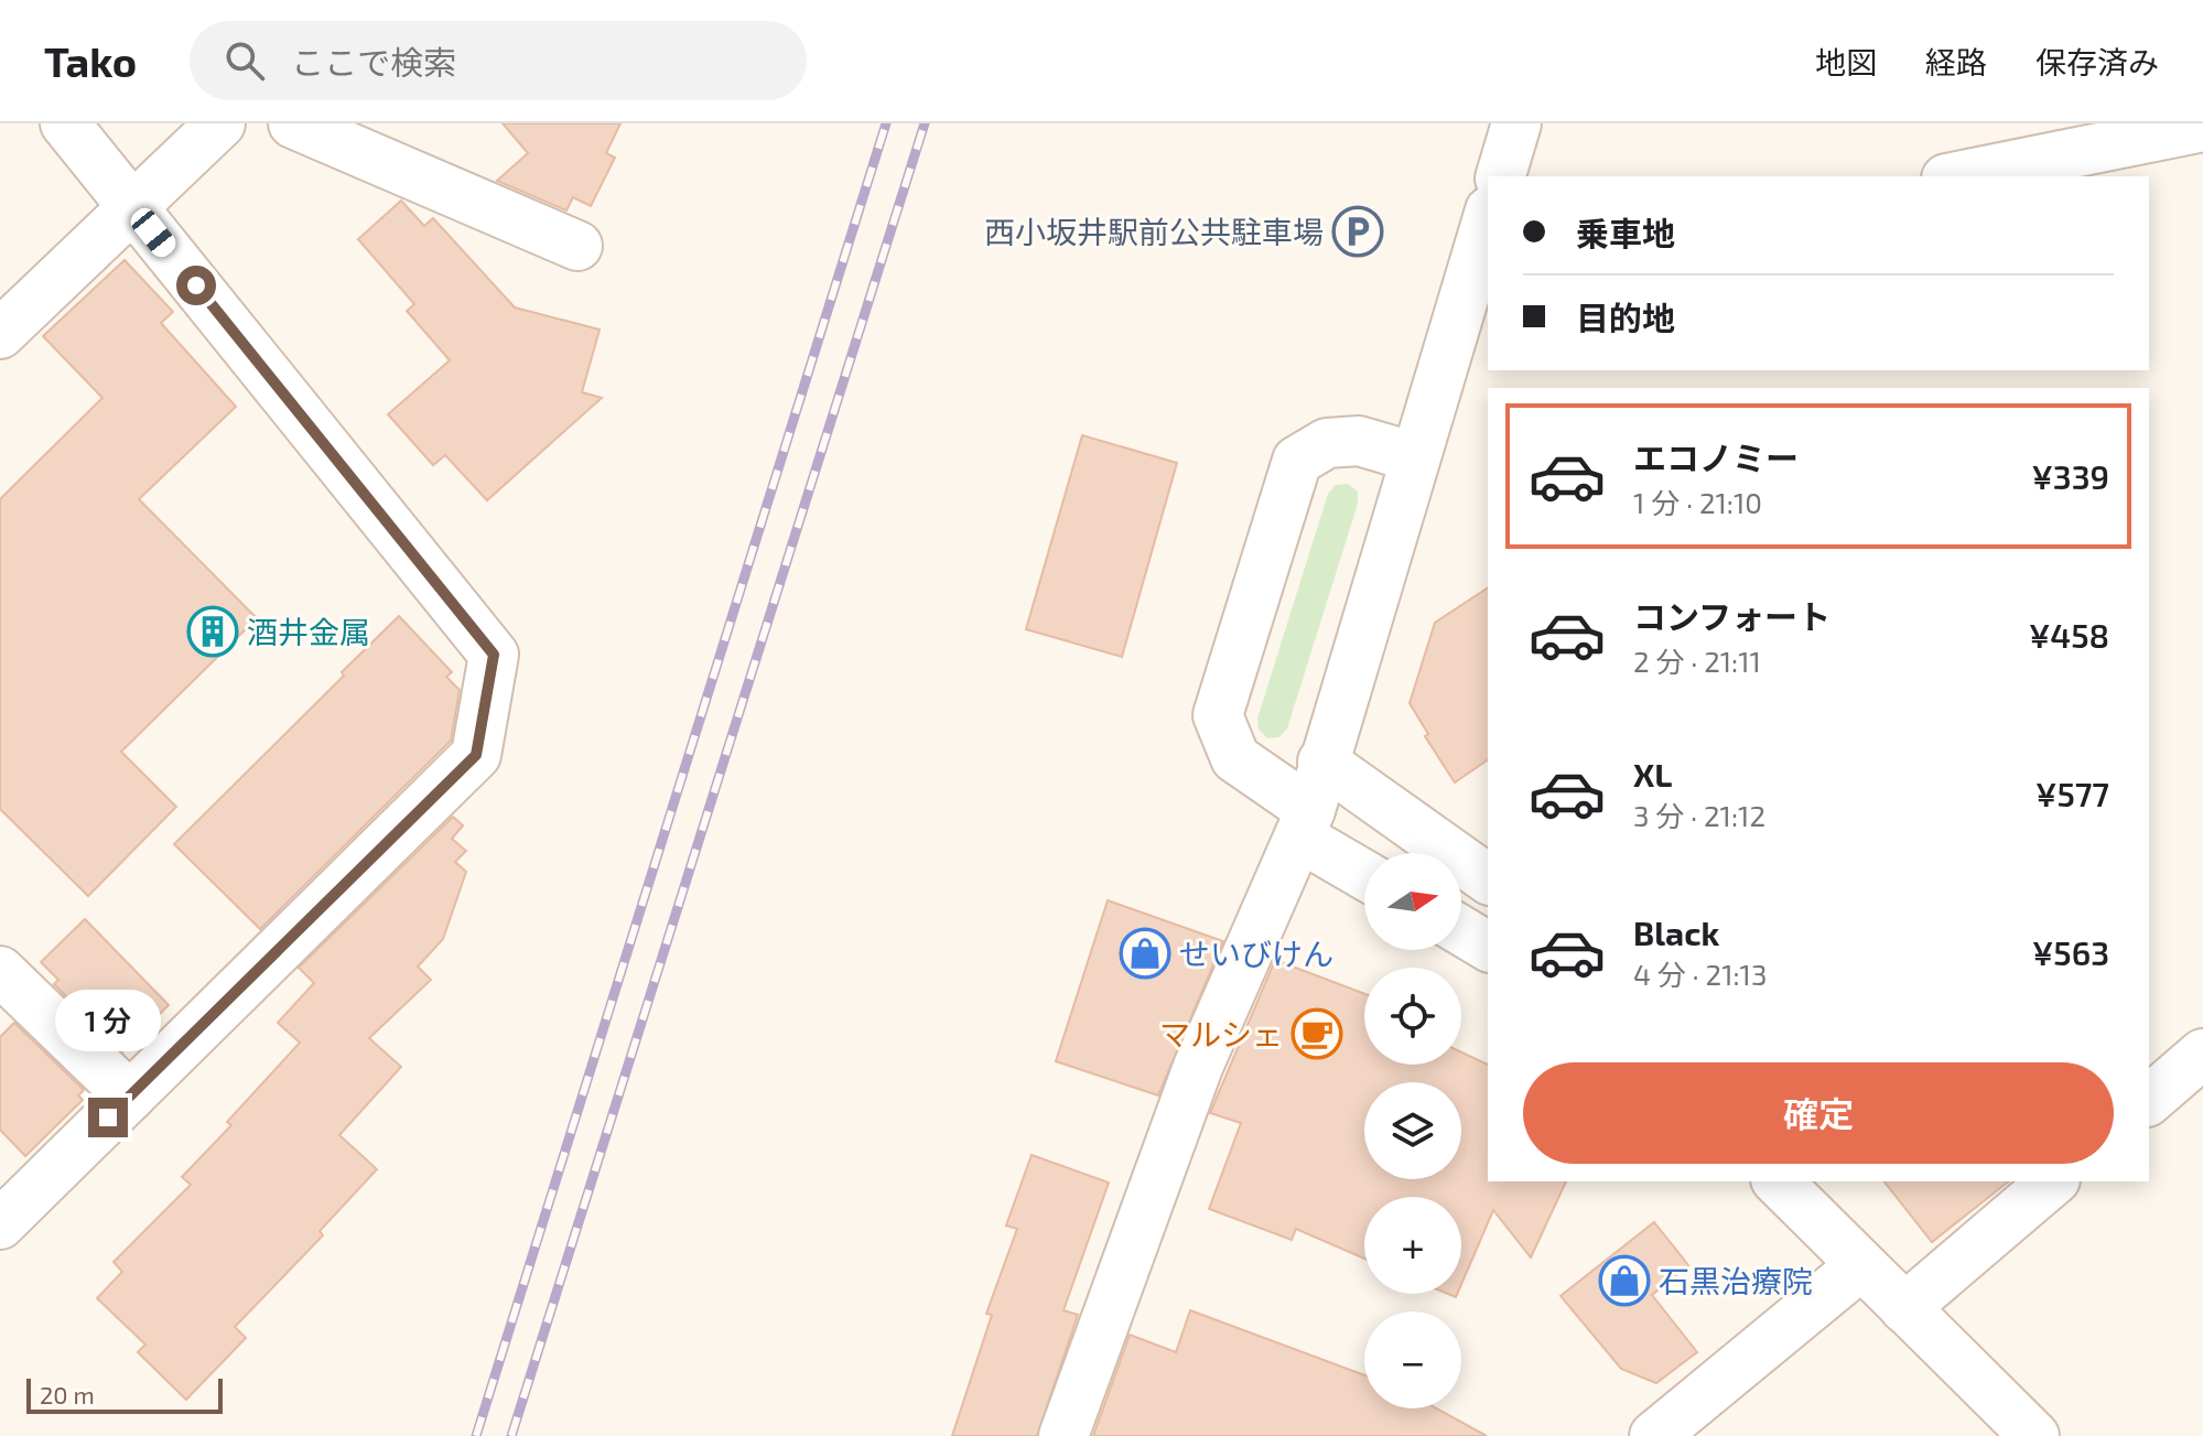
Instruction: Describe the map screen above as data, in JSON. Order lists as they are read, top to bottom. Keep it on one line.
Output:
{"places":{"parking":["西小坂井駅前公共駐車場"],"building":["酒井金属"],"shop":["せいびけん","石黒治療院"],"cafe":["マルシェ"]},"scale_bar":"20 m","north":"right","page":{"header":"Tako","search":"ここで検索","nav":["地図","経路","保存済み"],"banner":["乗車地","目的地"],"list":[{"name":"エコノミー","note":"1 分 · 21:10","value":"¥339"},{"name":"コンフォート","note":"2 分 · 21:11","value":"¥458"},{"name":"XL","note":"3 分 · 21:12","value":"¥577"},{"name":"Black","note":"4 分 · 21:13","value":"¥563"}],"map_buttons":["+","−"],"bubble":"1 分","buttons":"確定","scale":"20 m"}}
